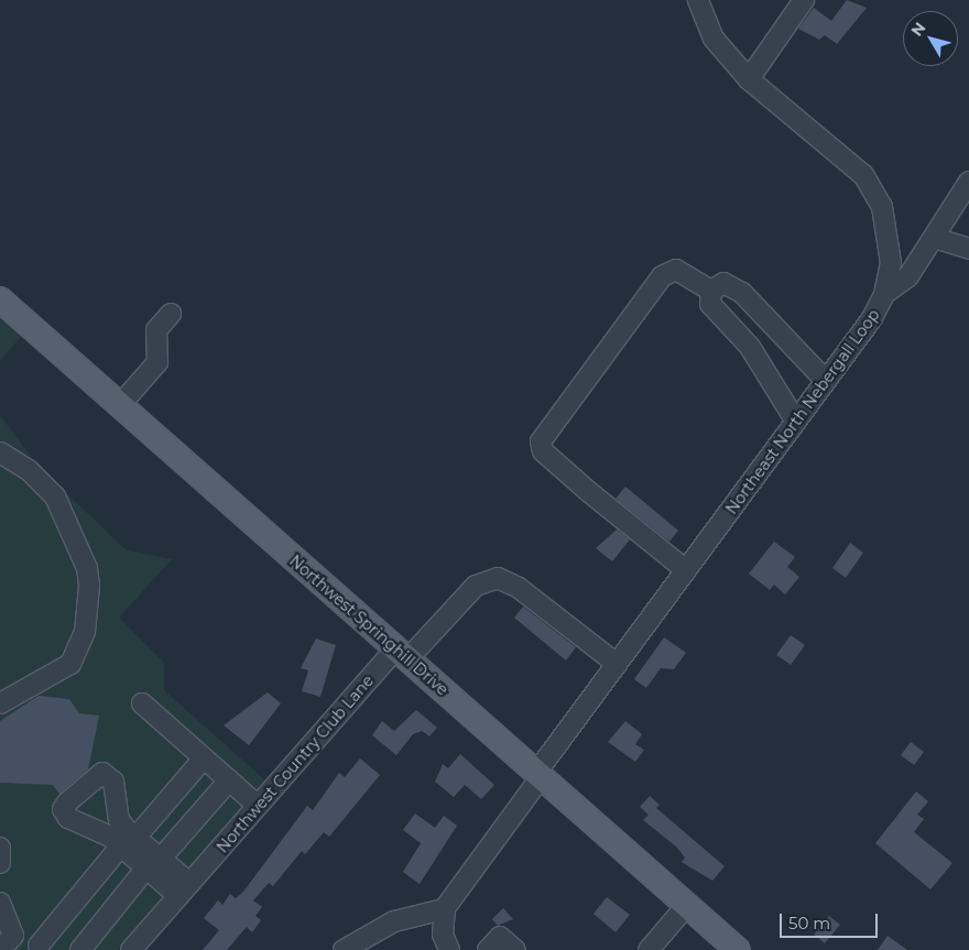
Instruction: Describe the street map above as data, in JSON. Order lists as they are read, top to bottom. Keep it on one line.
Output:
{"streets":{"main road":["Northwest Springhill Drive"],"street":["Northeast North Nebergall Loop","Northwest Country Club Lane"]},"crossings":[["Northeast North Nebergall Loop","Northwest Springhill Drive"],["Northeast North Nebergall Loop","Northwest Country Club Lane"],["Northwest Springhill Drive","Northwest Country Club Lane"]],"scale_bar":"50 m","north":"top left"}
